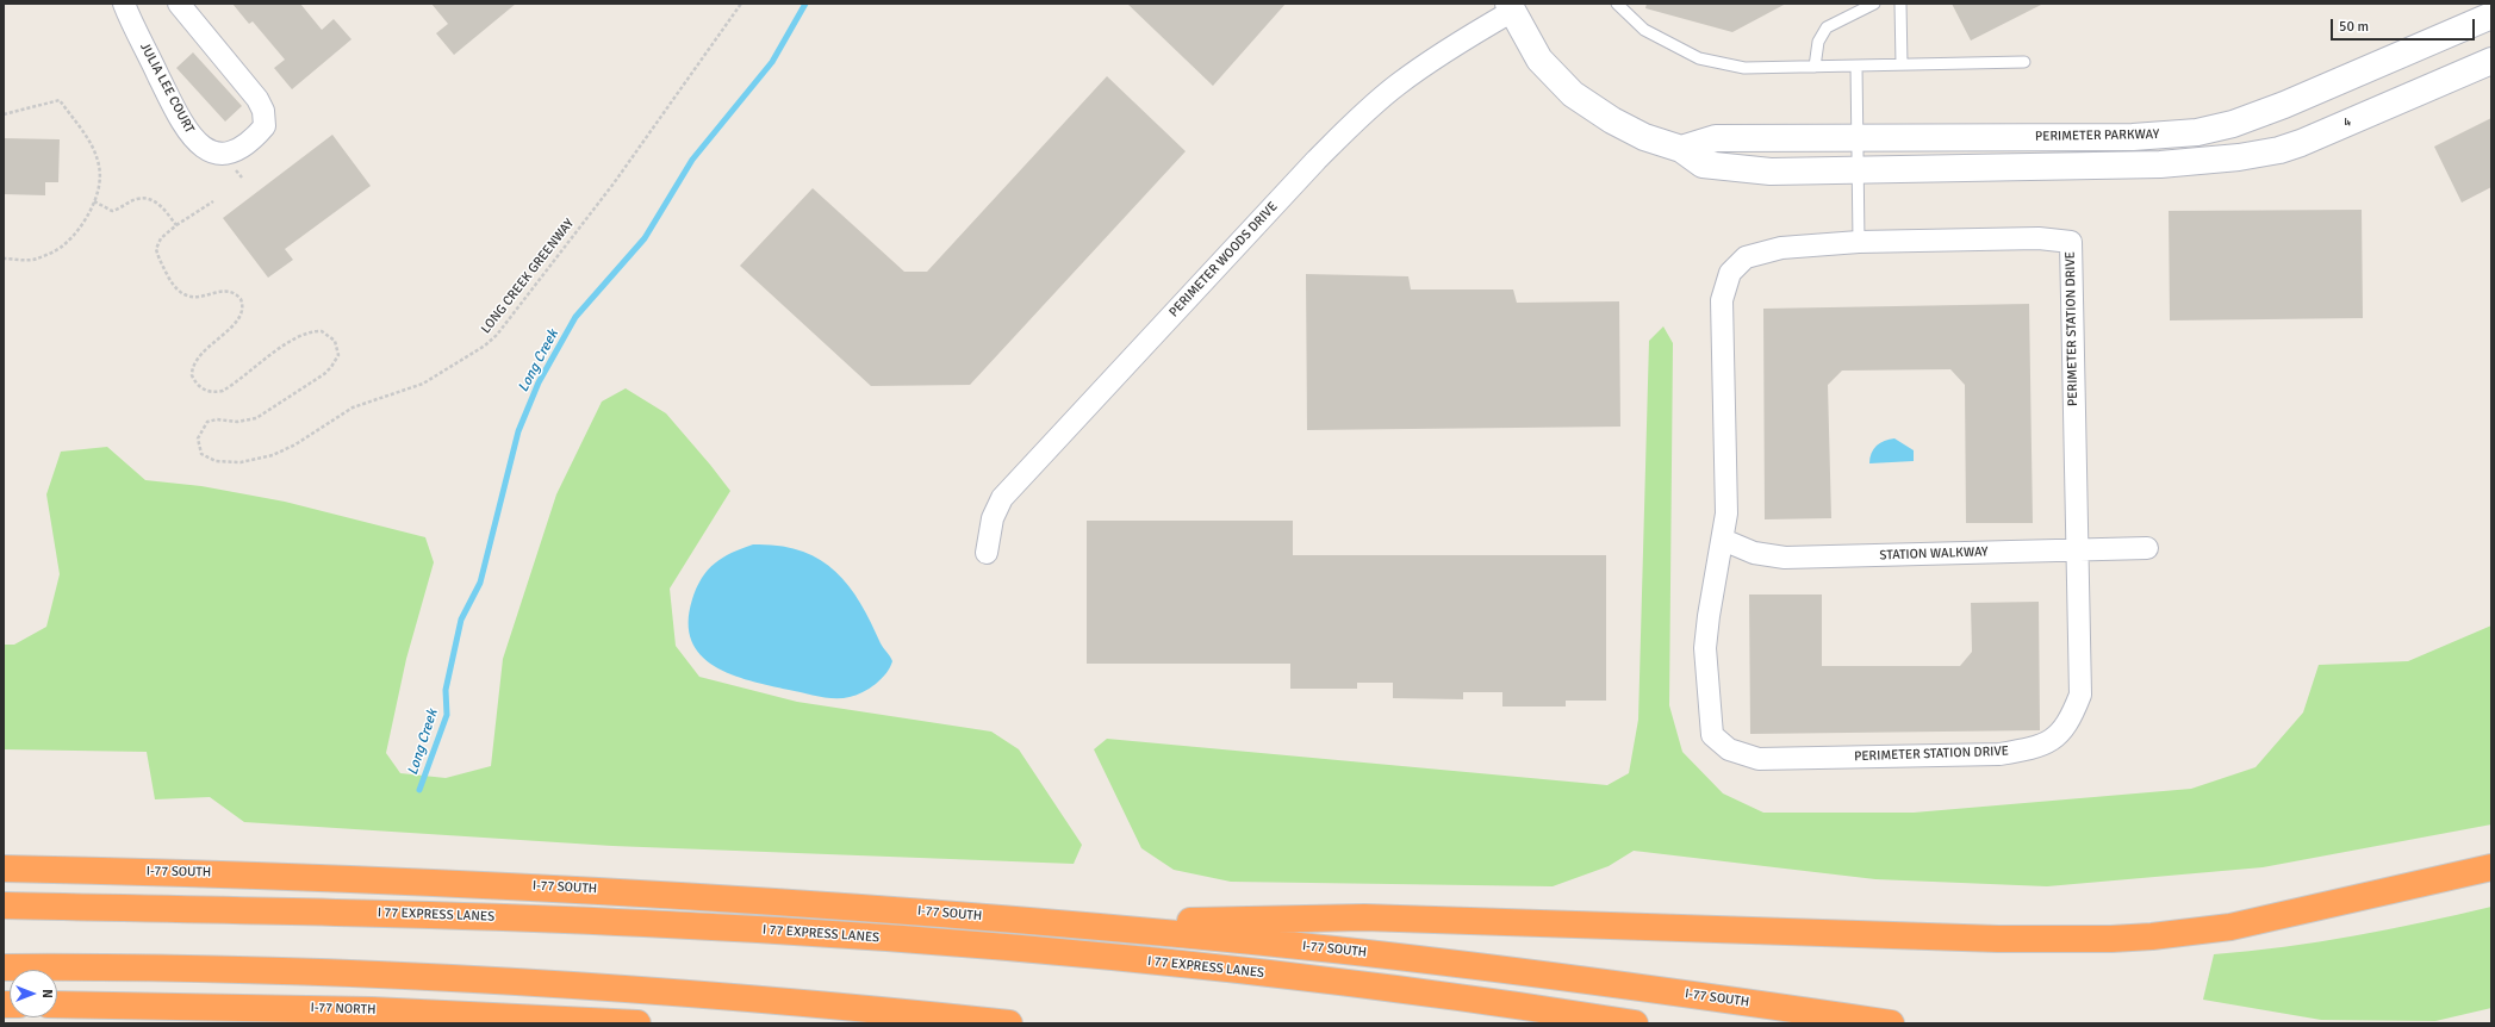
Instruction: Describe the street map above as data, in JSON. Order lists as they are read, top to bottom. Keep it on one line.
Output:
{"streets":{"highway":["I-77 SOUTH","I 77 EXPRESS LANES","I-77 NORTH"],"street":["JULIA LEE COURT","4","PERIMETER PARKWAY","PERIMETER WOODS DRIVE","PERIMETER STATION DRIVE","STATION WALKWAY"],"path":["LONG CREEK GREENWAY"]},"crossings":[["4","PERIMETER PARKWAY"],["PERIMETER PARKWAY","PERIMETER WOODS DRIVE"],["PERIMETER STATION DRIVE","STATION WALKWAY"]],"water":["Long Creek"],"scale_bar":"50 m","north":"right"}
